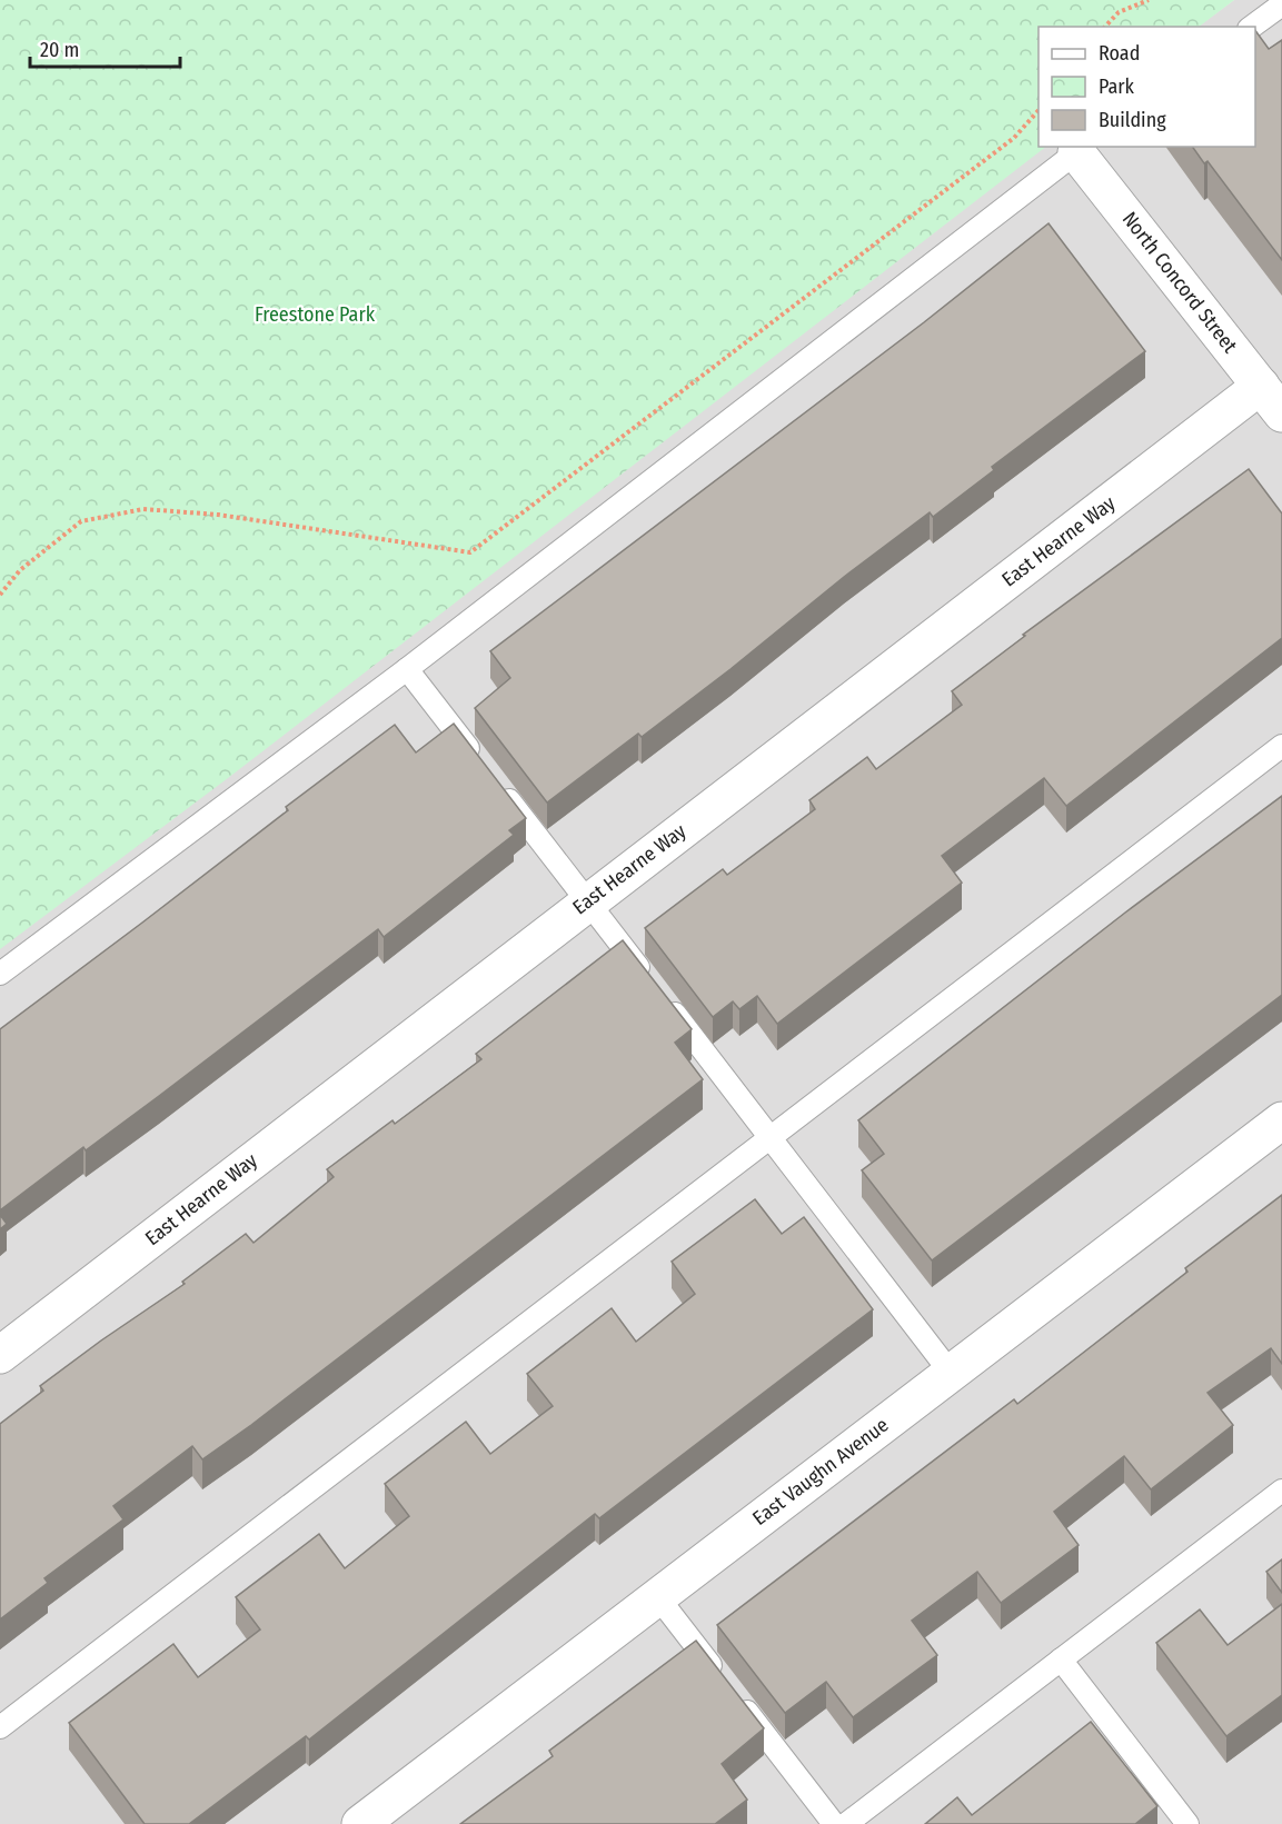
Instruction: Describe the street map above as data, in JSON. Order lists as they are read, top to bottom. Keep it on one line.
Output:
{"streets":{"street":["North Concord Street","East Hearne Way","East Vaughn Avenue"]},"crossings":[["North Concord Street","East Hearne Way"]],"parks":["Freestone Park"],"legend":["Road","Park","Building"],"scale_bar":"20 m"}
